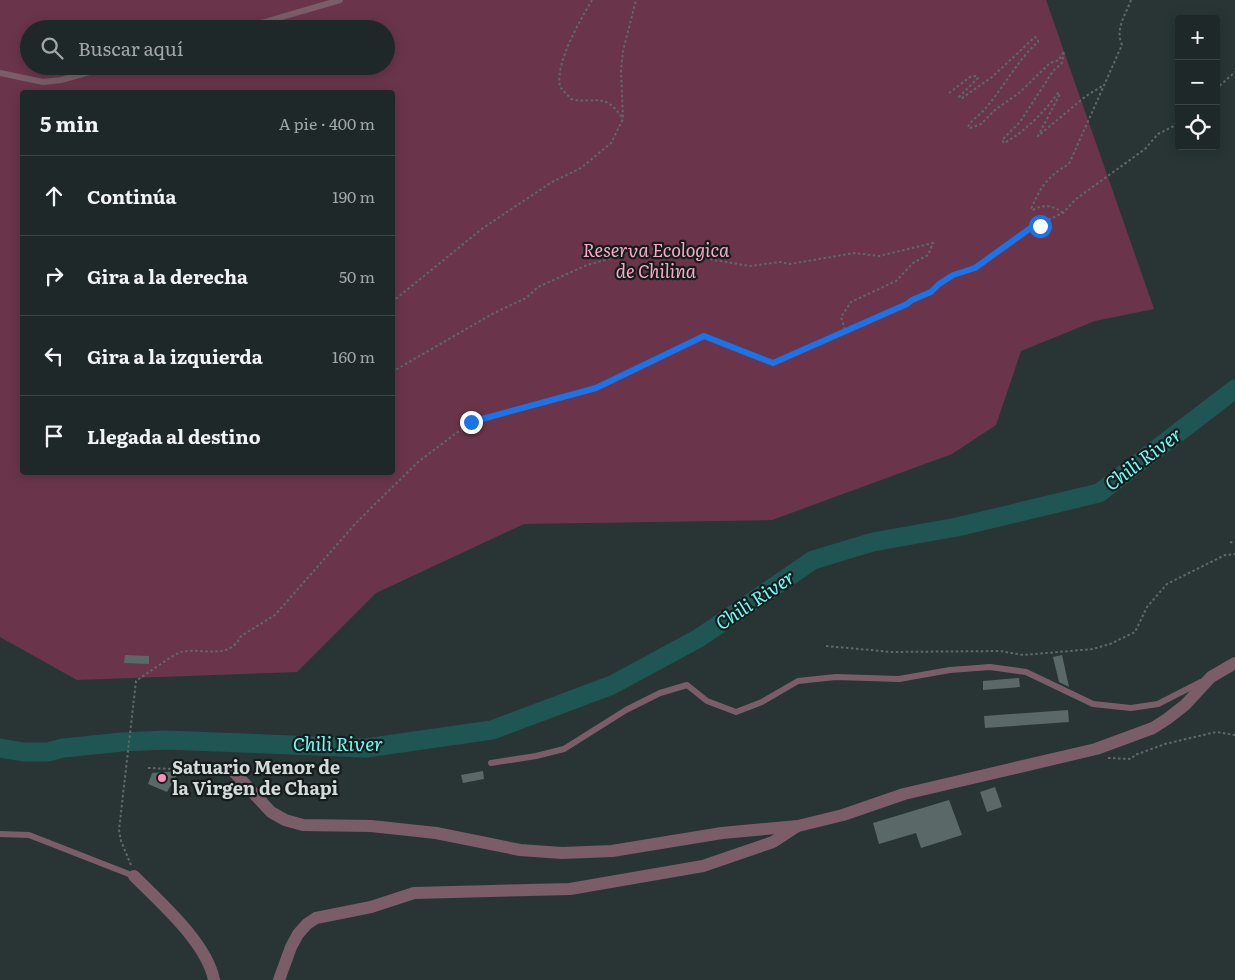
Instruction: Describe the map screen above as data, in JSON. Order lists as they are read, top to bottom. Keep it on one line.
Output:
{"water":["Chili River"],"parks":["Reserva Ecologica de Chilina"],"places":["Satuario Menor de la Virgen de Chapi"],"page":{"map_buttons":["+","−"],"search":"Buscar aquí","heading":["5 min","A pie · 400 m"],"list":[["Continúa","190 m"],["Gira a la derecha","50 m"],["Gira a la izquierda","160 m"],"Llegada al destino"]}}
